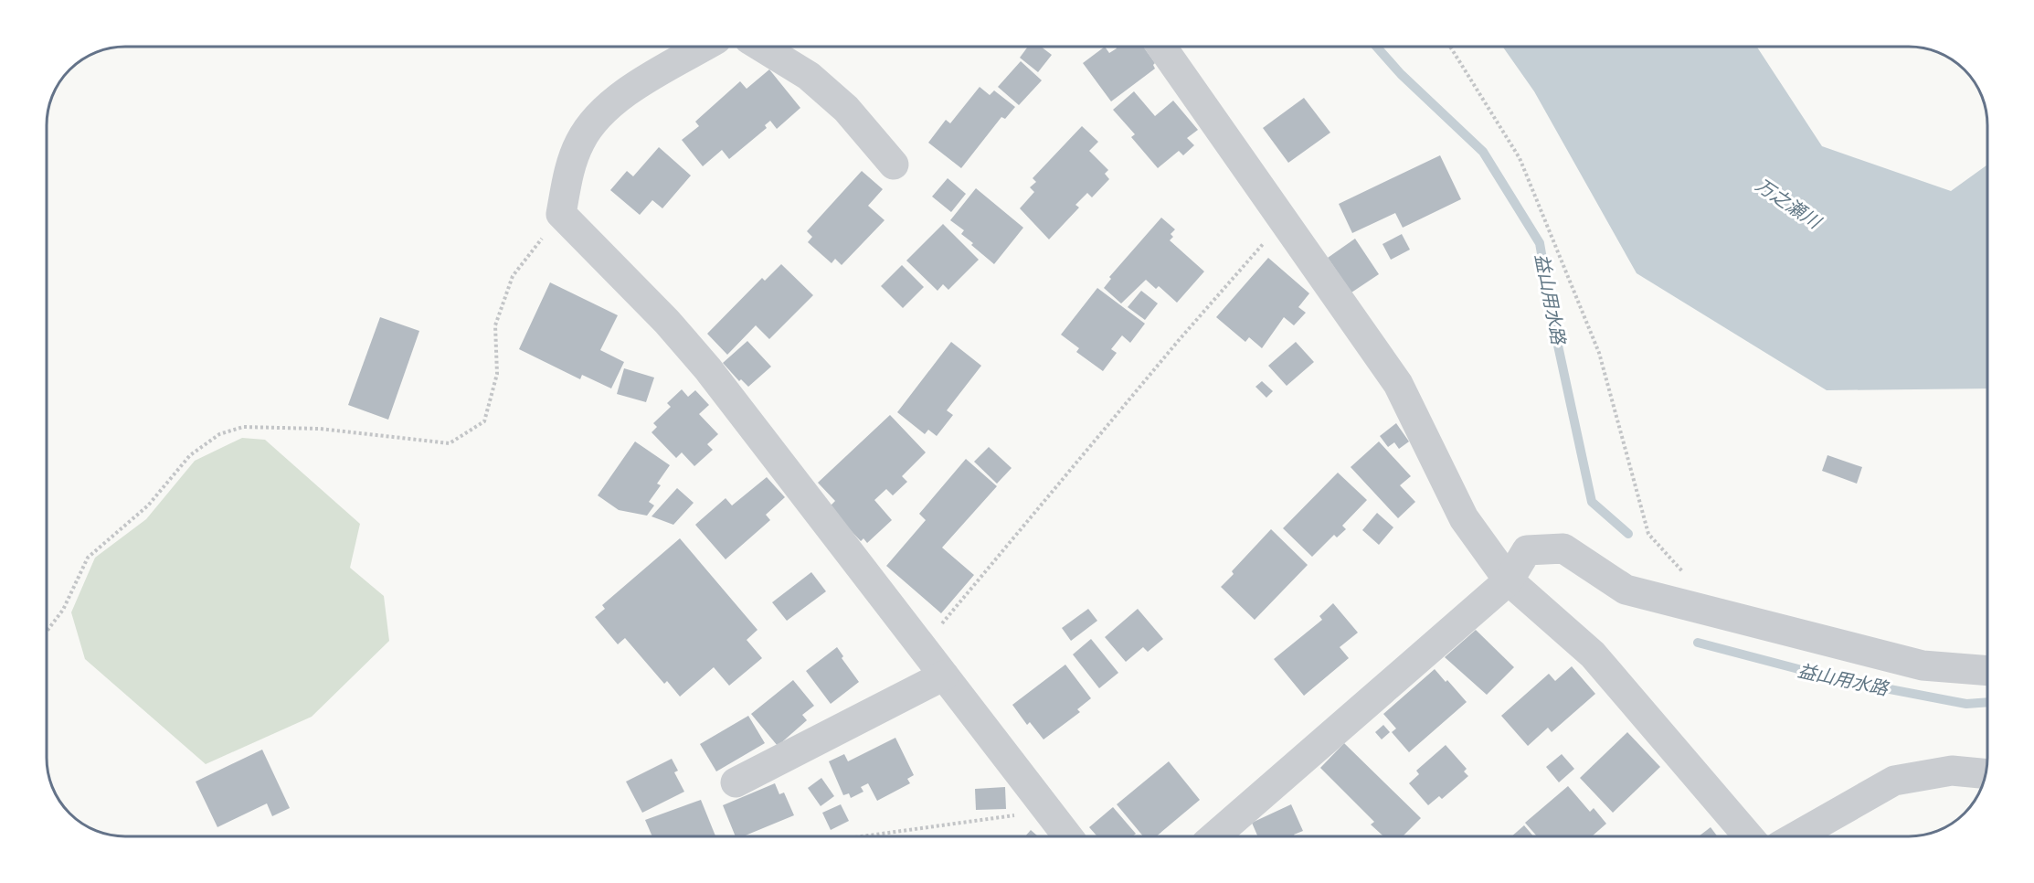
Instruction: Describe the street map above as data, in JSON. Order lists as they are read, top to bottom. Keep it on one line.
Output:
{"water":["万之瀬川","益山用水路"]}
